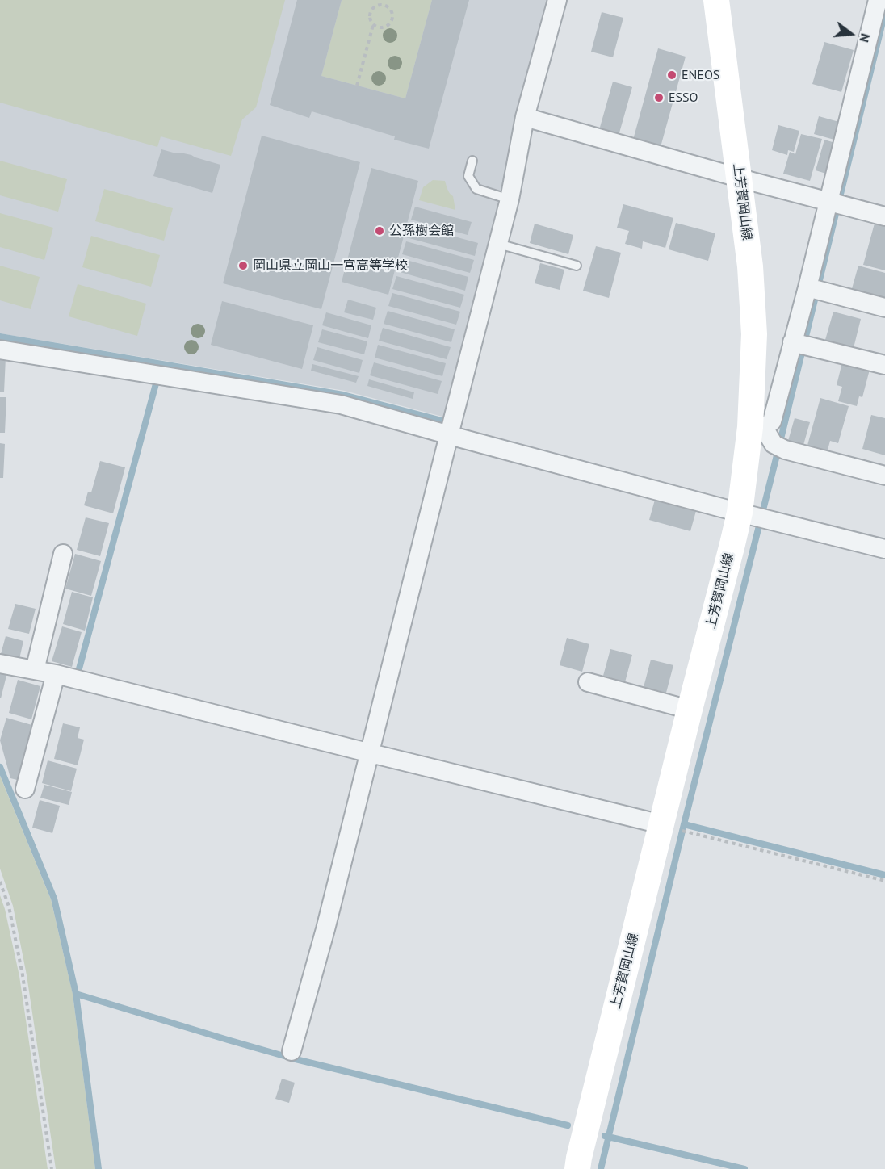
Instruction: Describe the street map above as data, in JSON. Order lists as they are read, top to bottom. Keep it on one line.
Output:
{"streets":{"main road":["上芳賀岡山線"]},"places":["ENEOS","ESSO","公孫樹会館","岡山県立岡山一宮高等学校"],"north":"right"}
